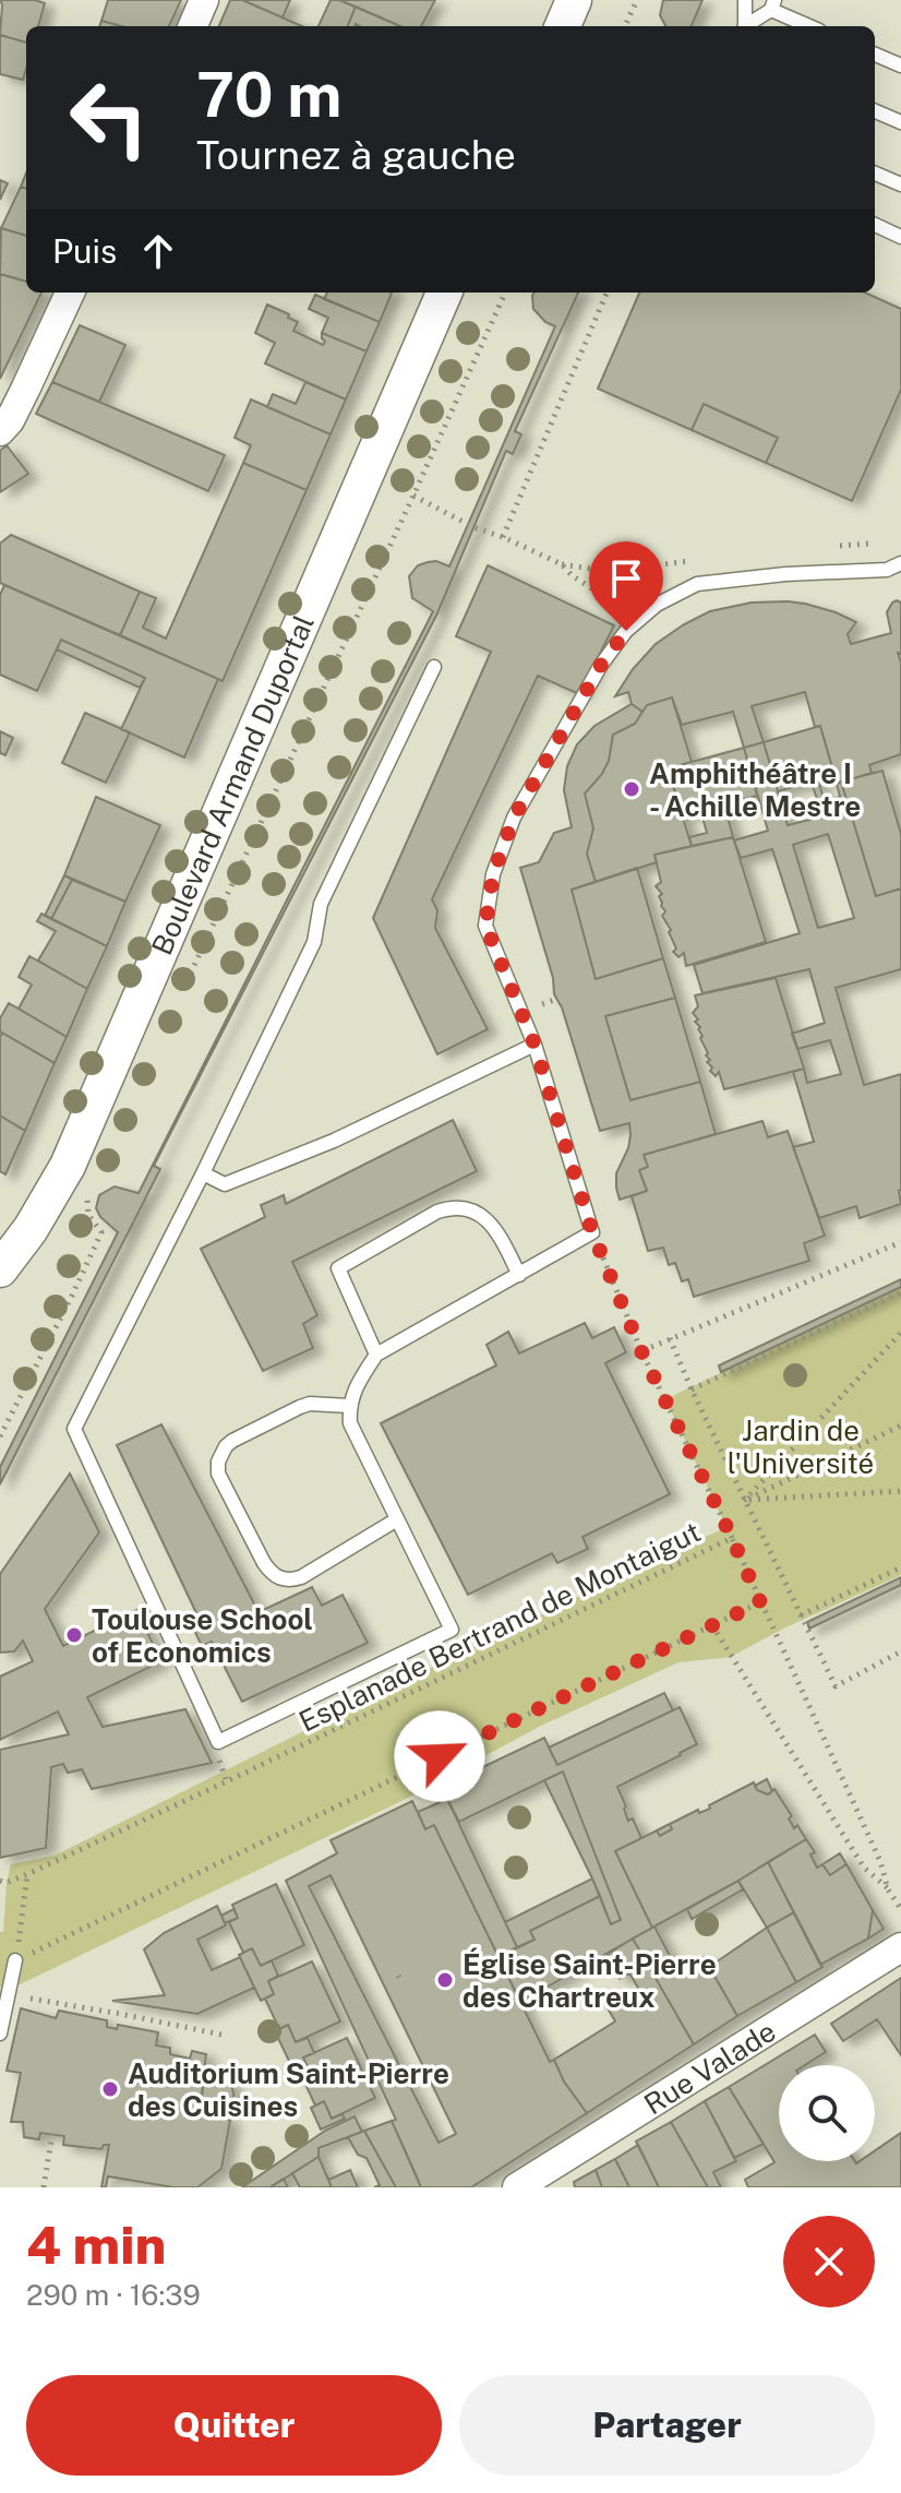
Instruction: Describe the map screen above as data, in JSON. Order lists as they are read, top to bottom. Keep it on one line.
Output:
{"streets":{"street":["Boulevard Armand Duportal","Rue Valade"],"path":["Esplanade Bertrand de Montaigut"]},"parks":["Jardin de l'Université"],"places":["Amphithéâtre I - Achille Mestre","Toulouse School of Economics","Église Saint-Pierre des Chartreux","Auditorium Saint-Pierre des Cuisines"],"page":{"turn":["70 m","Tournez à gauche"],"then":"Puis","heading":["4 min","290 m · 16:39"],"buttons":["Quitter","Partager"]}}
